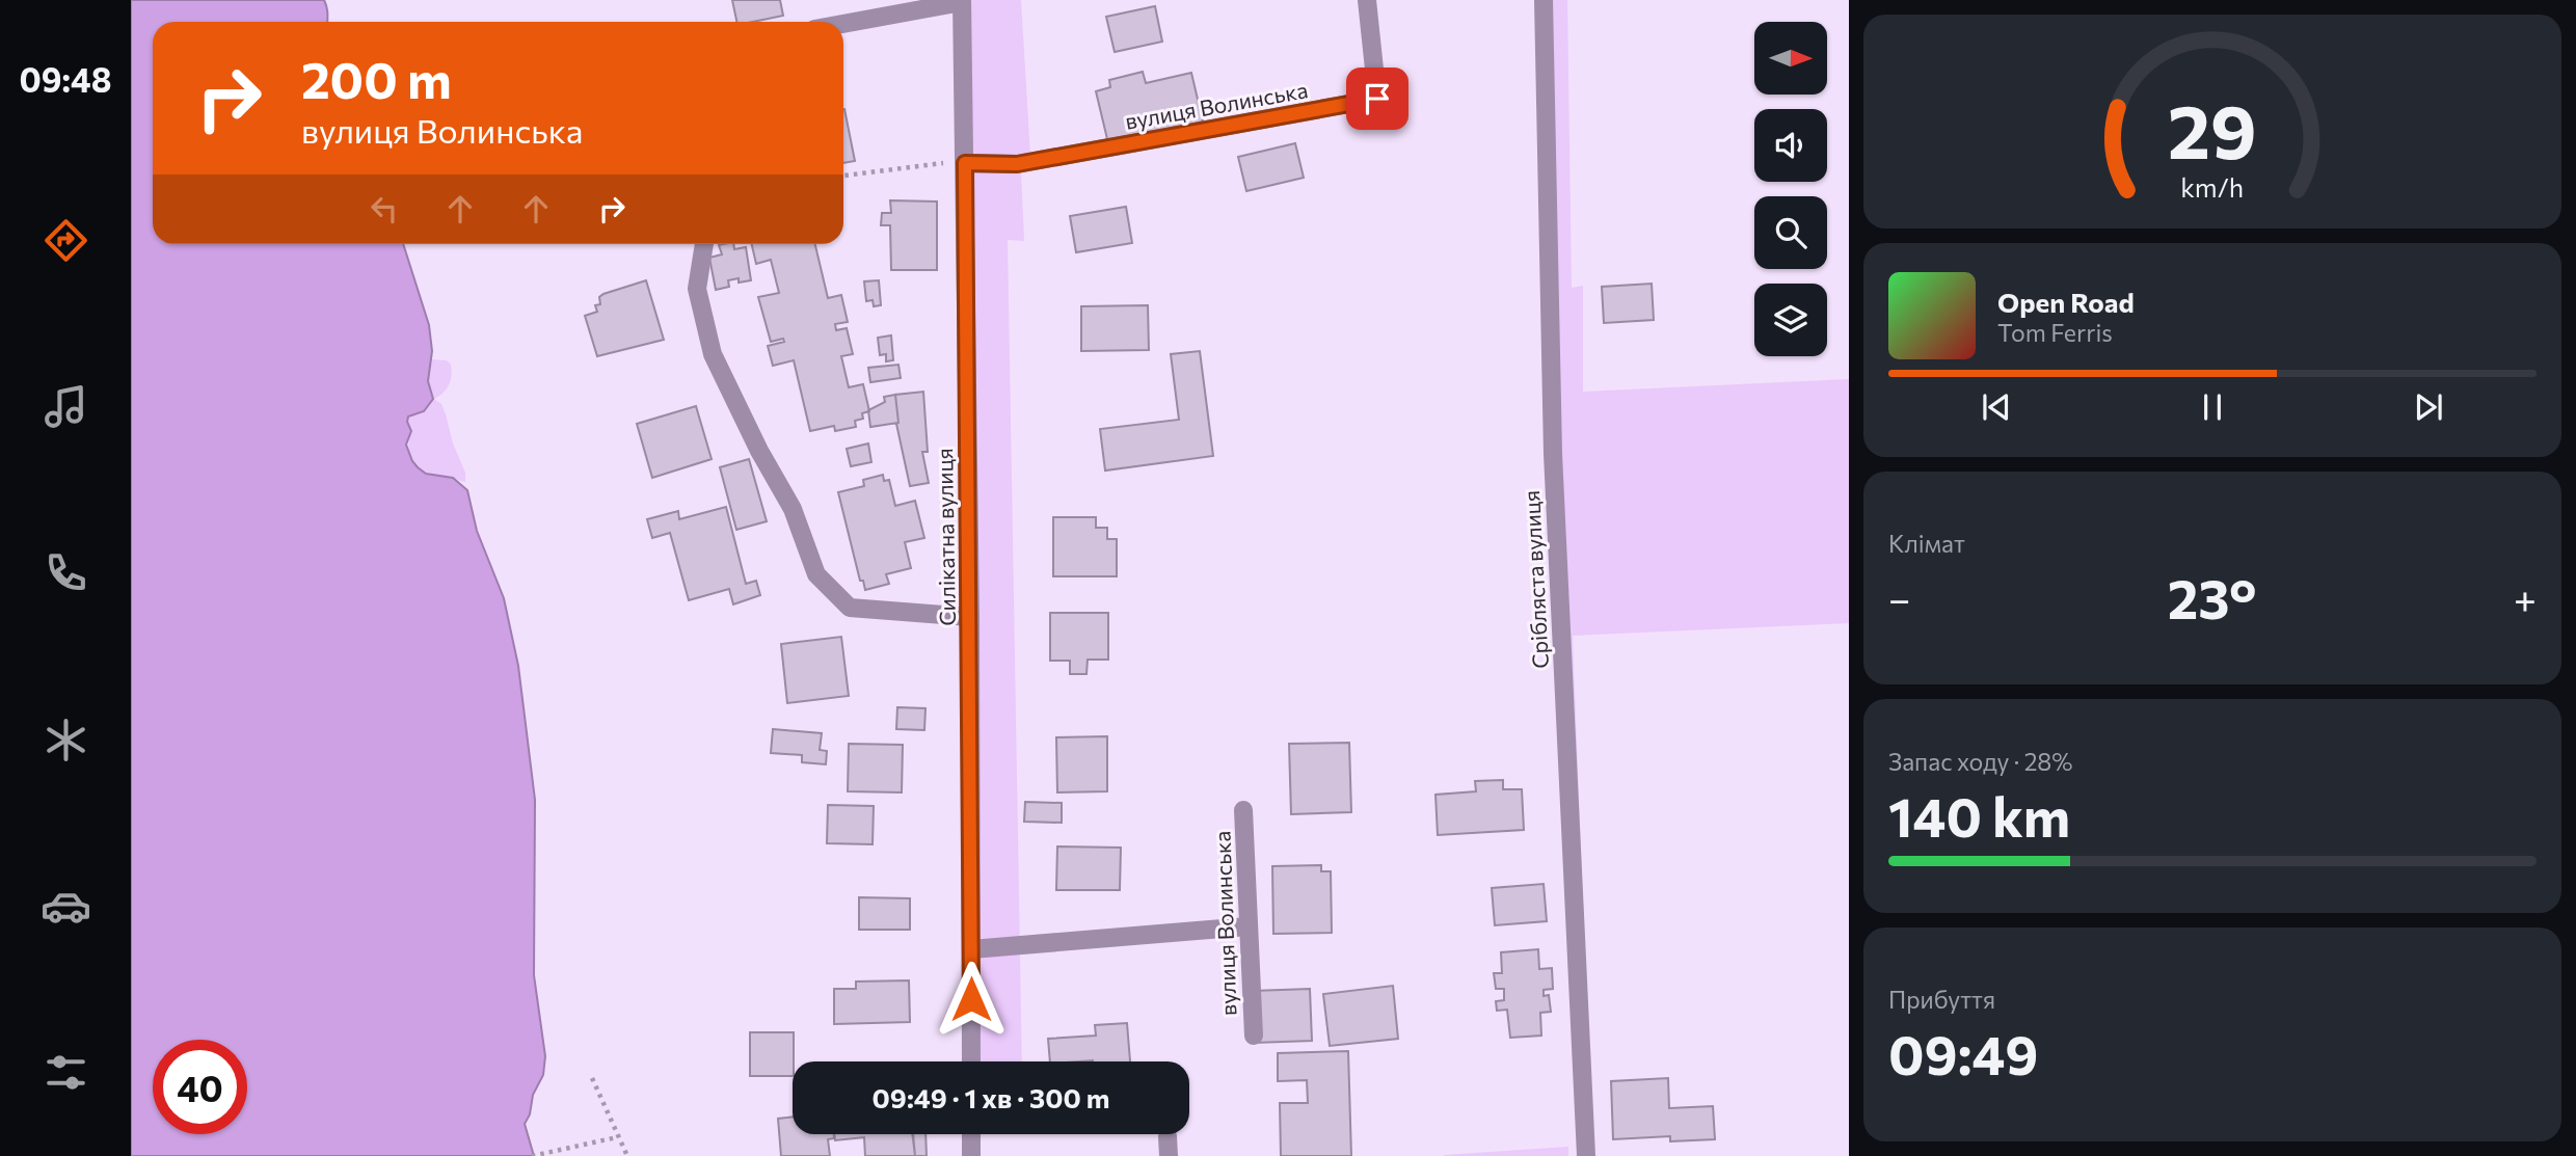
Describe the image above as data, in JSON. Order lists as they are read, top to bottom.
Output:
{
  "streets": {
    "street": ["вулиця Волинська", "Силікатна вулиця", "Срібляста вулиця"]
  },
  "crossings": [
    ["вулиця Волинська", "Силікатна вулиця"]
  ],
  "north": "right",
  "page": {
    "tabs": "09:48",
    "turn": ["200 m", "вулиця Волинська"],
    "song": ["Open Road", "Tom Ferris"],
    "tile": [
      "Клімат",
      ["Запас ходу · 28%", "140 km"],
      ["Прибуття", "09:49"]
    ],
    "heat": ["−", "23°", "+"],
    "limit": "40",
    "trip": "09:49 · 1 хв · 300 m",
    "gauge": ["29", "km/h"]
  }
}
